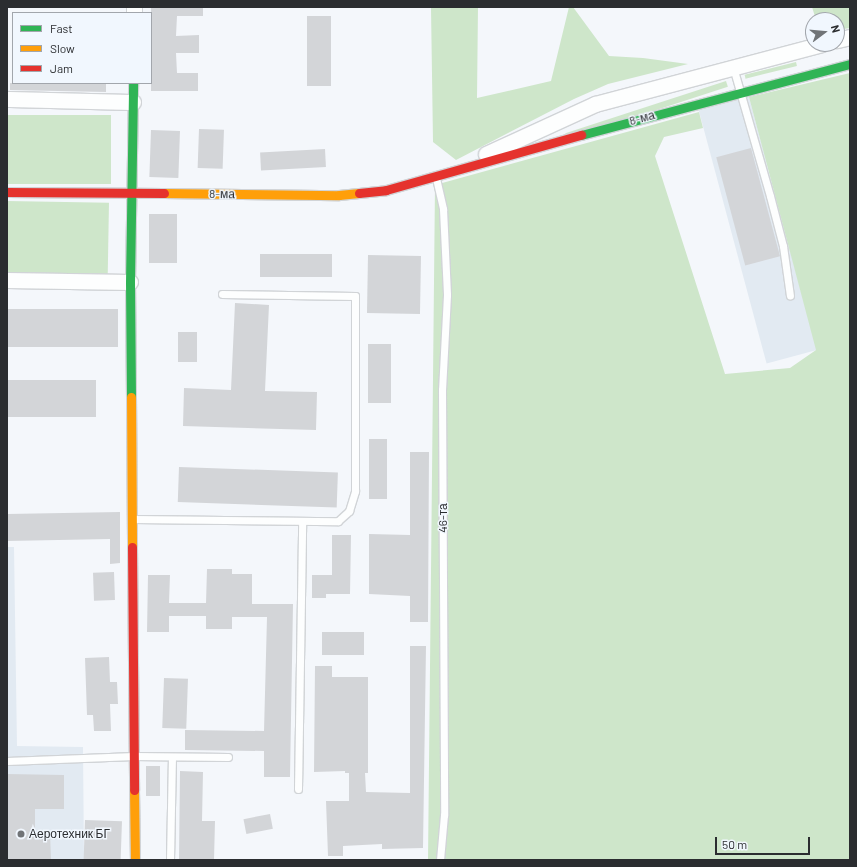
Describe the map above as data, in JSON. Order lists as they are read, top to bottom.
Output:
{
  "streets": {
    "street": ["8-ма"],
    "lane": ["46-та"]
  },
  "crossings": [
    ["8-ма", "46-та"]
  ],
  "places": ["Аеротехник БГ"],
  "legend": ["Fast", "Slow", "Jam"],
  "scale_bar": "50 m",
  "north": "right"
}
